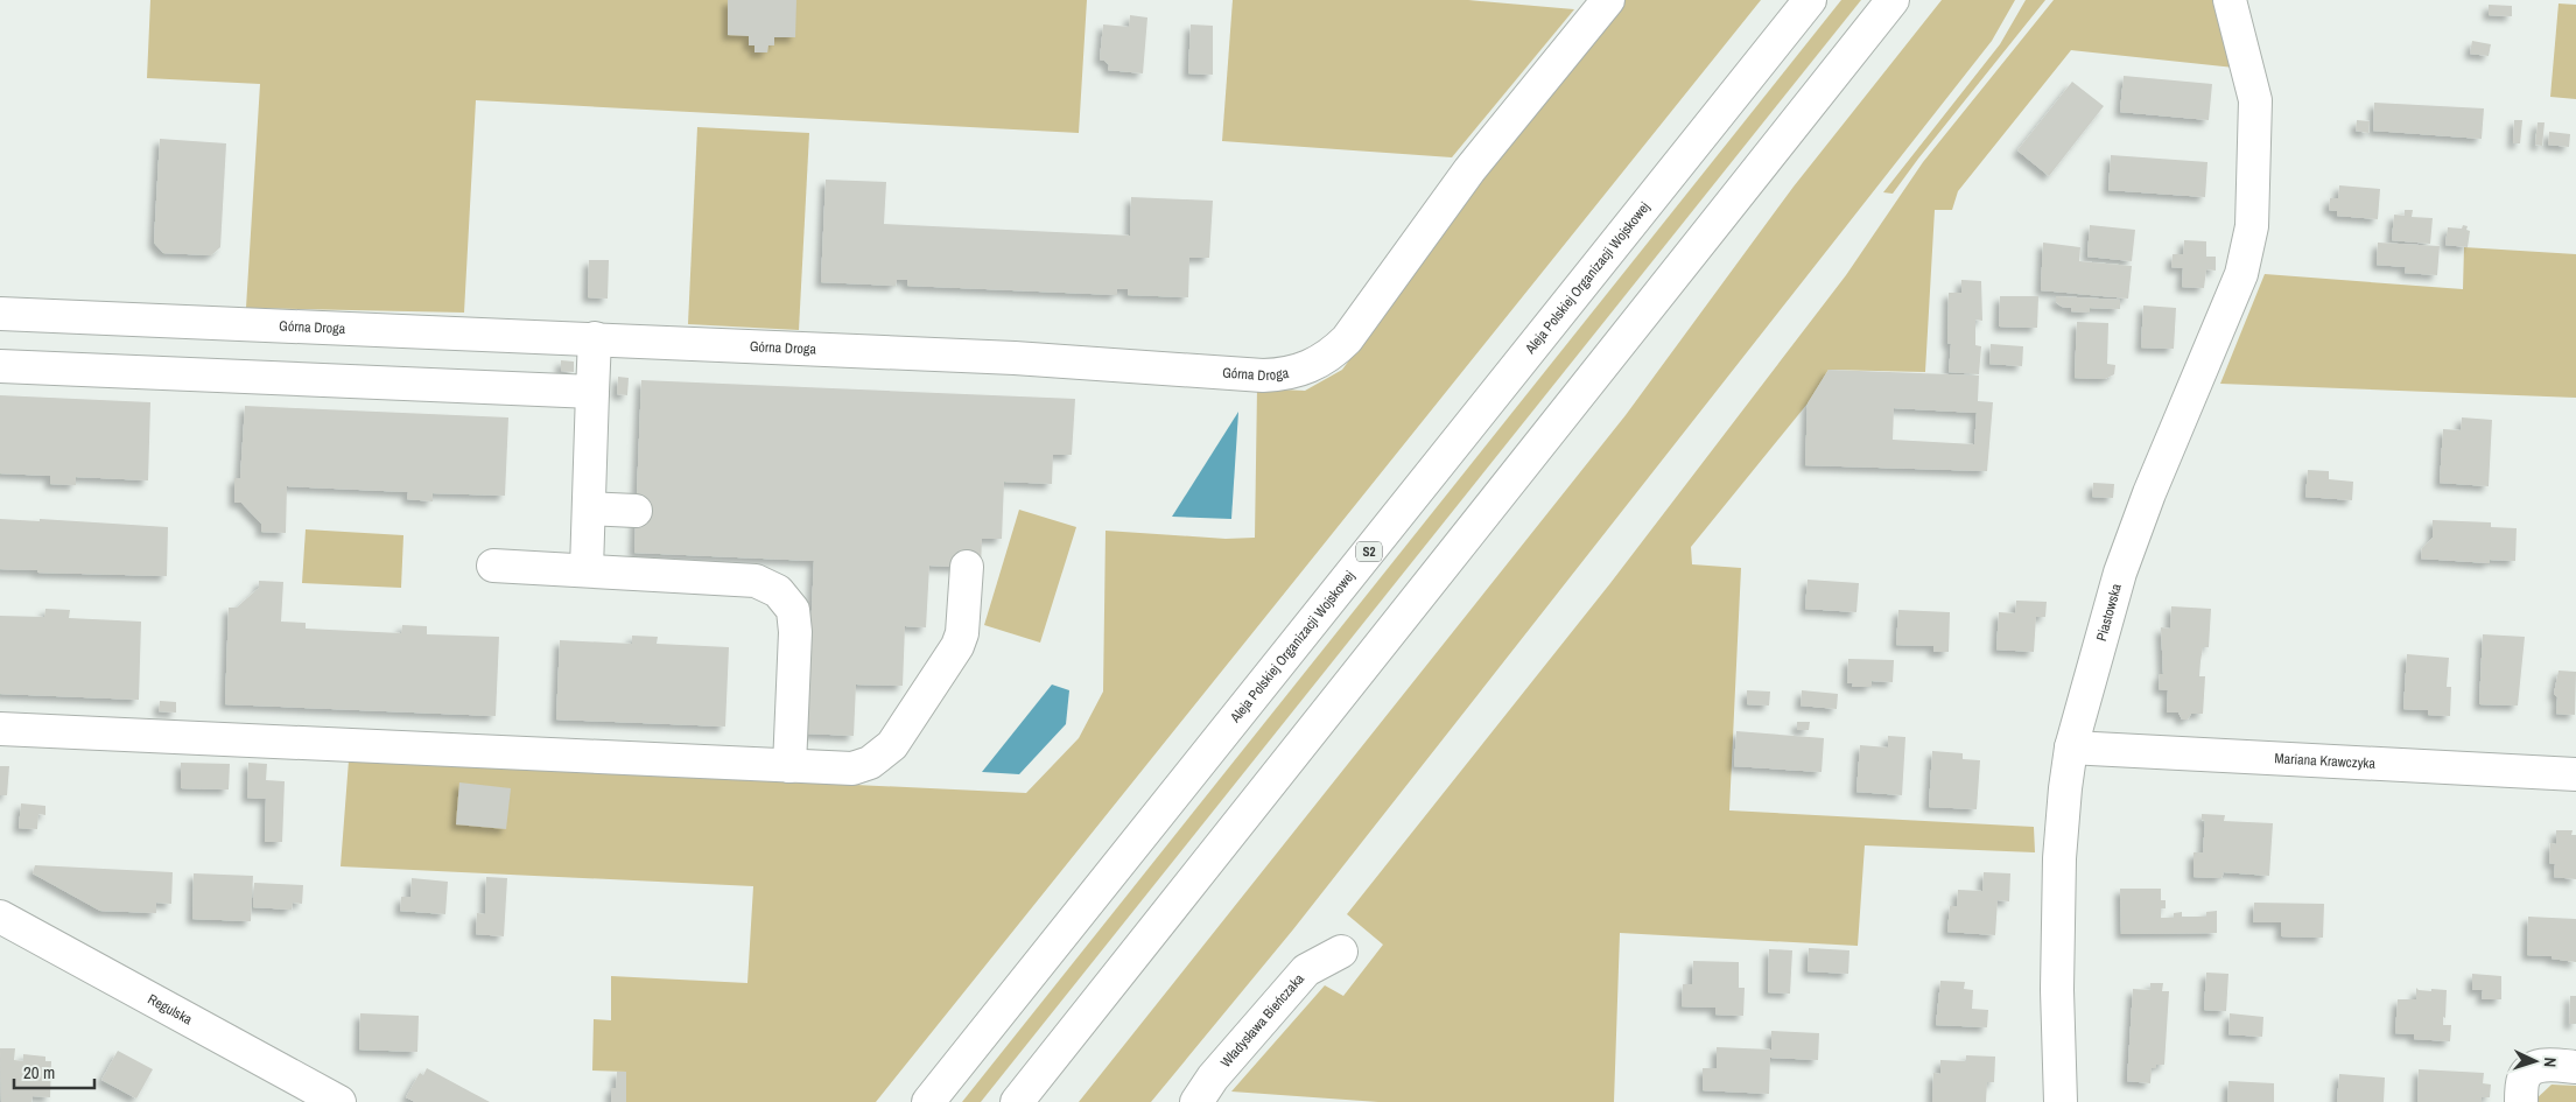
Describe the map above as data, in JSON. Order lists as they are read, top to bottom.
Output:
{
  "streets": {
    "main road": [
      "Aleja Polskiej Organizacji Wojskowej",
      "Górna Droga",
      "S2",
      "Piastowska",
      "Mariana Krawczyka",
      "Regulska",
      "Władysława Bieńczaka"
    ]
  },
  "crossings": [
    ["Piastowska", "Mariana Krawczyka"]
  ],
  "scale_bar": "20 m",
  "north": "right"
}
